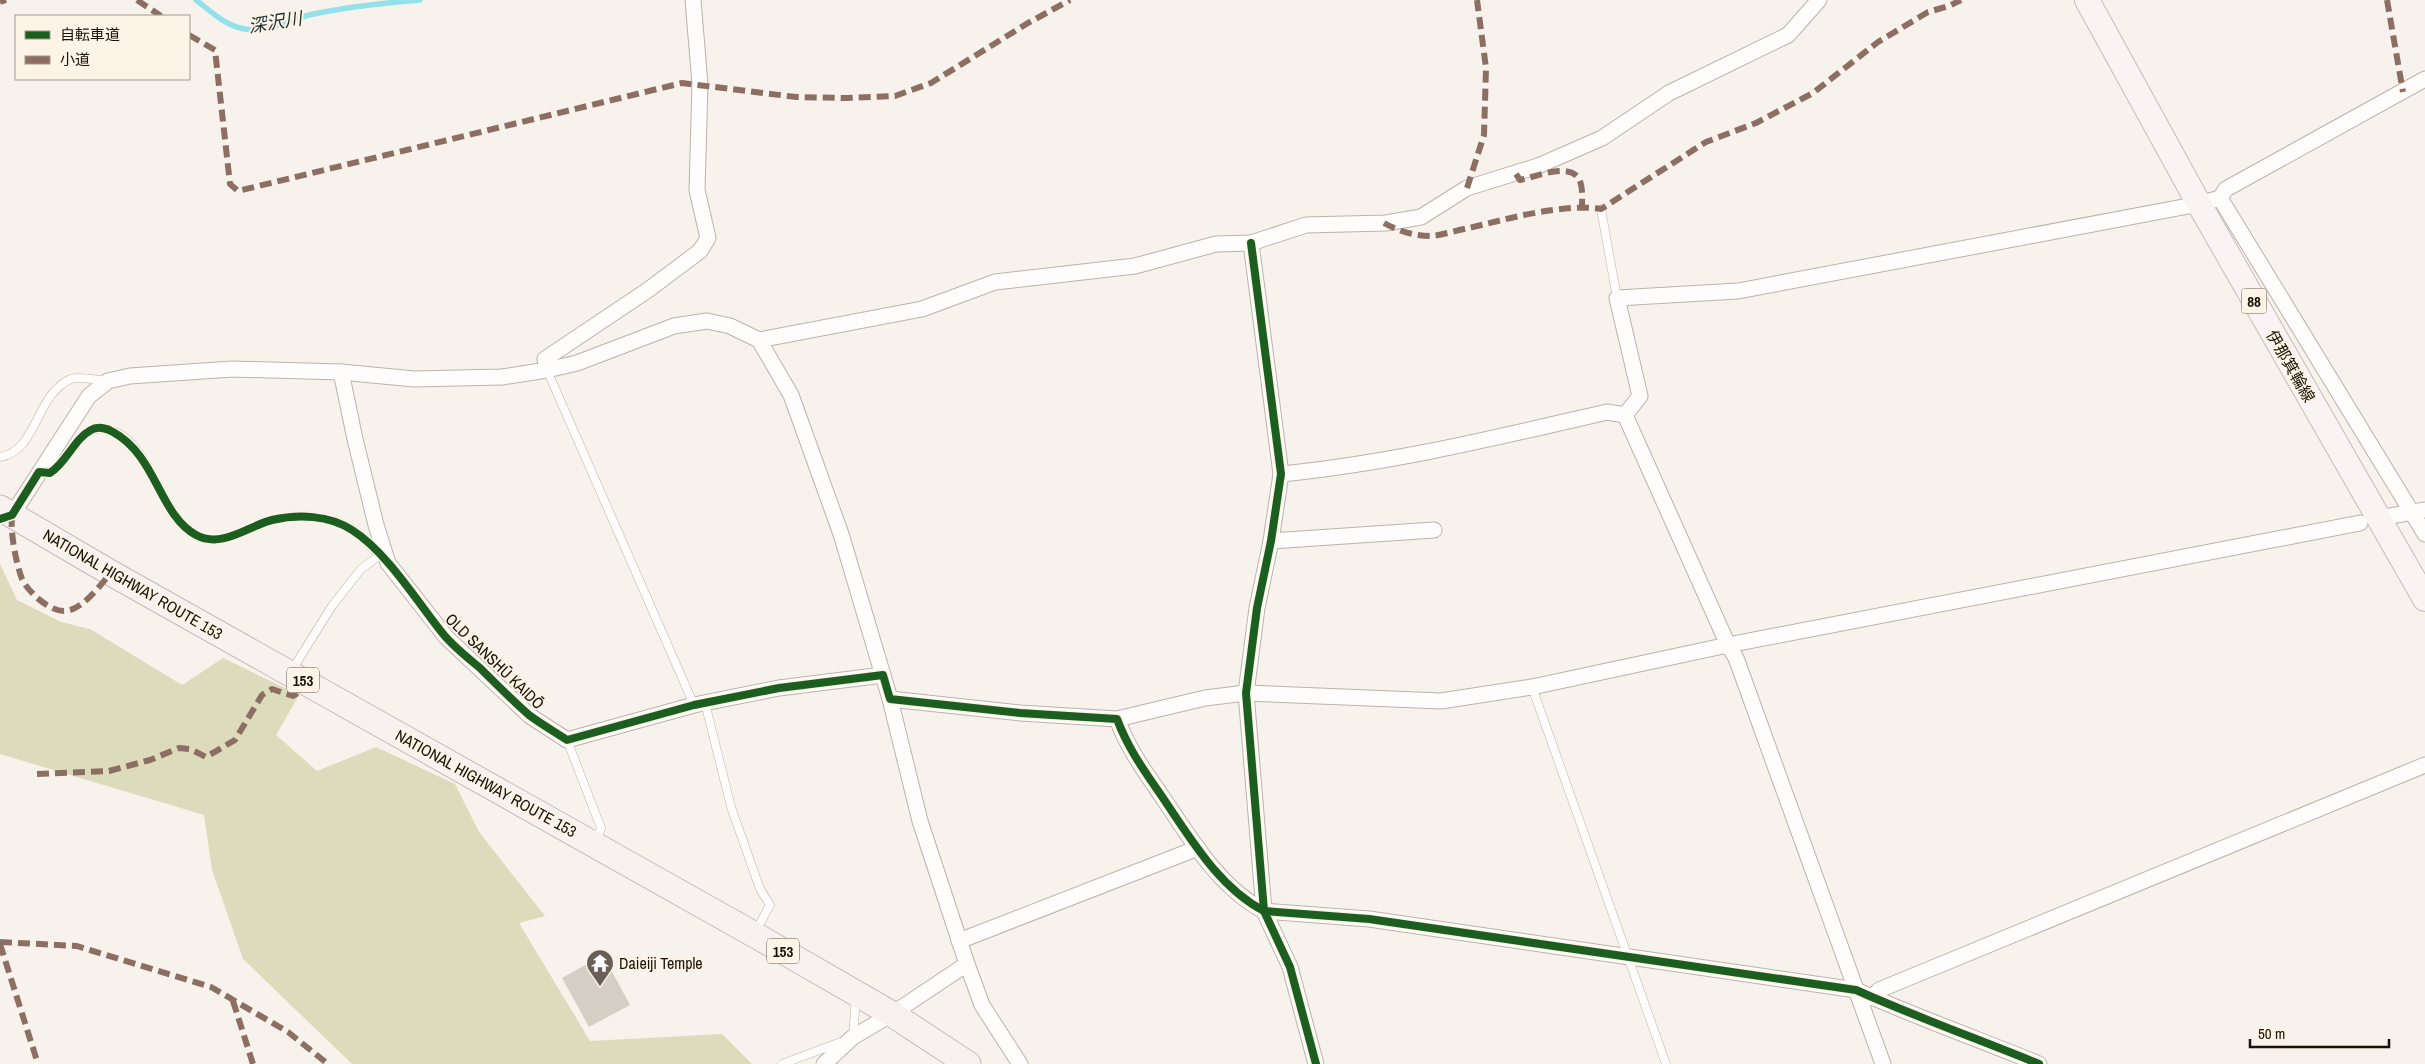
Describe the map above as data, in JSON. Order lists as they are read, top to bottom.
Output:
{
  "streets": {
    "highway": ["NATIONAL HIGHWAY ROUTE 153", "153"],
    "main road": ["88", "伊那箕輪線"],
    "street": ["OLD SANSHŪ KAIDŌ"]
  },
  "water": ["深沢川"],
  "places": {
    "temple": ["Daieiji Temple"]
  },
  "legend": ["自転車道", "小道"],
  "scale_bar": "50 m"
}
